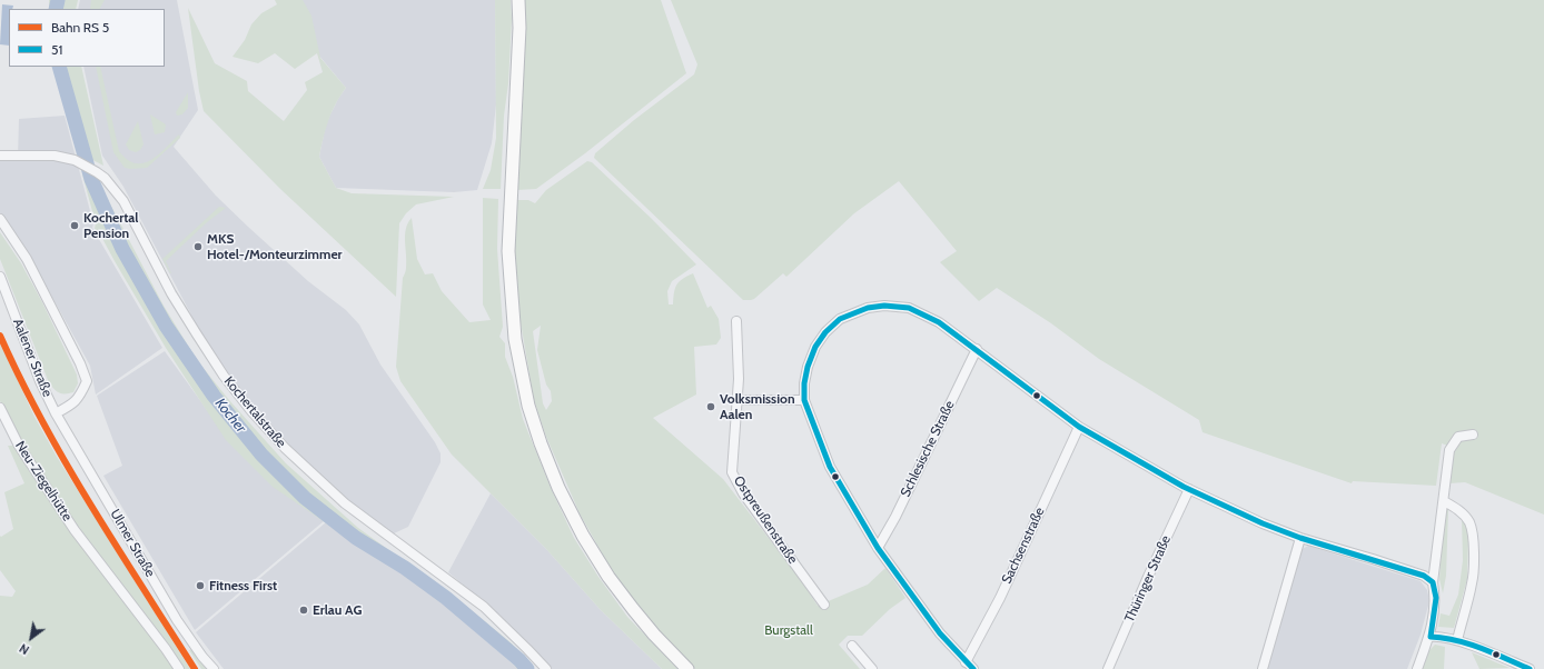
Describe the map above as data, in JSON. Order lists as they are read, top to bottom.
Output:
{
  "streets": {
    "street": [
      "Aalener Straße",
      "Kochertalstraße",
      "Schlesische Straße",
      "Neu-Ziegelhütte",
      "Ostpreußenstraße",
      "Ulmer Straße",
      "Sachsenstraße",
      "Thüringer Straße"
    ]
  },
  "crossings": [
    ["Aalener Straße", "Ulmer Straße"]
  ],
  "water": ["Kocher"],
  "parks": ["Burgstall"],
  "places": [
    "Kochertal Pension",
    "MKS Hotel-/Monteurzimmer",
    "Volksmission Aalen",
    "Fitness First",
    "Erlau AG"
  ],
  "lines": ["transit line 51"],
  "legend": ["Bahn RS 5", "51"],
  "north": "bottom left"
}
